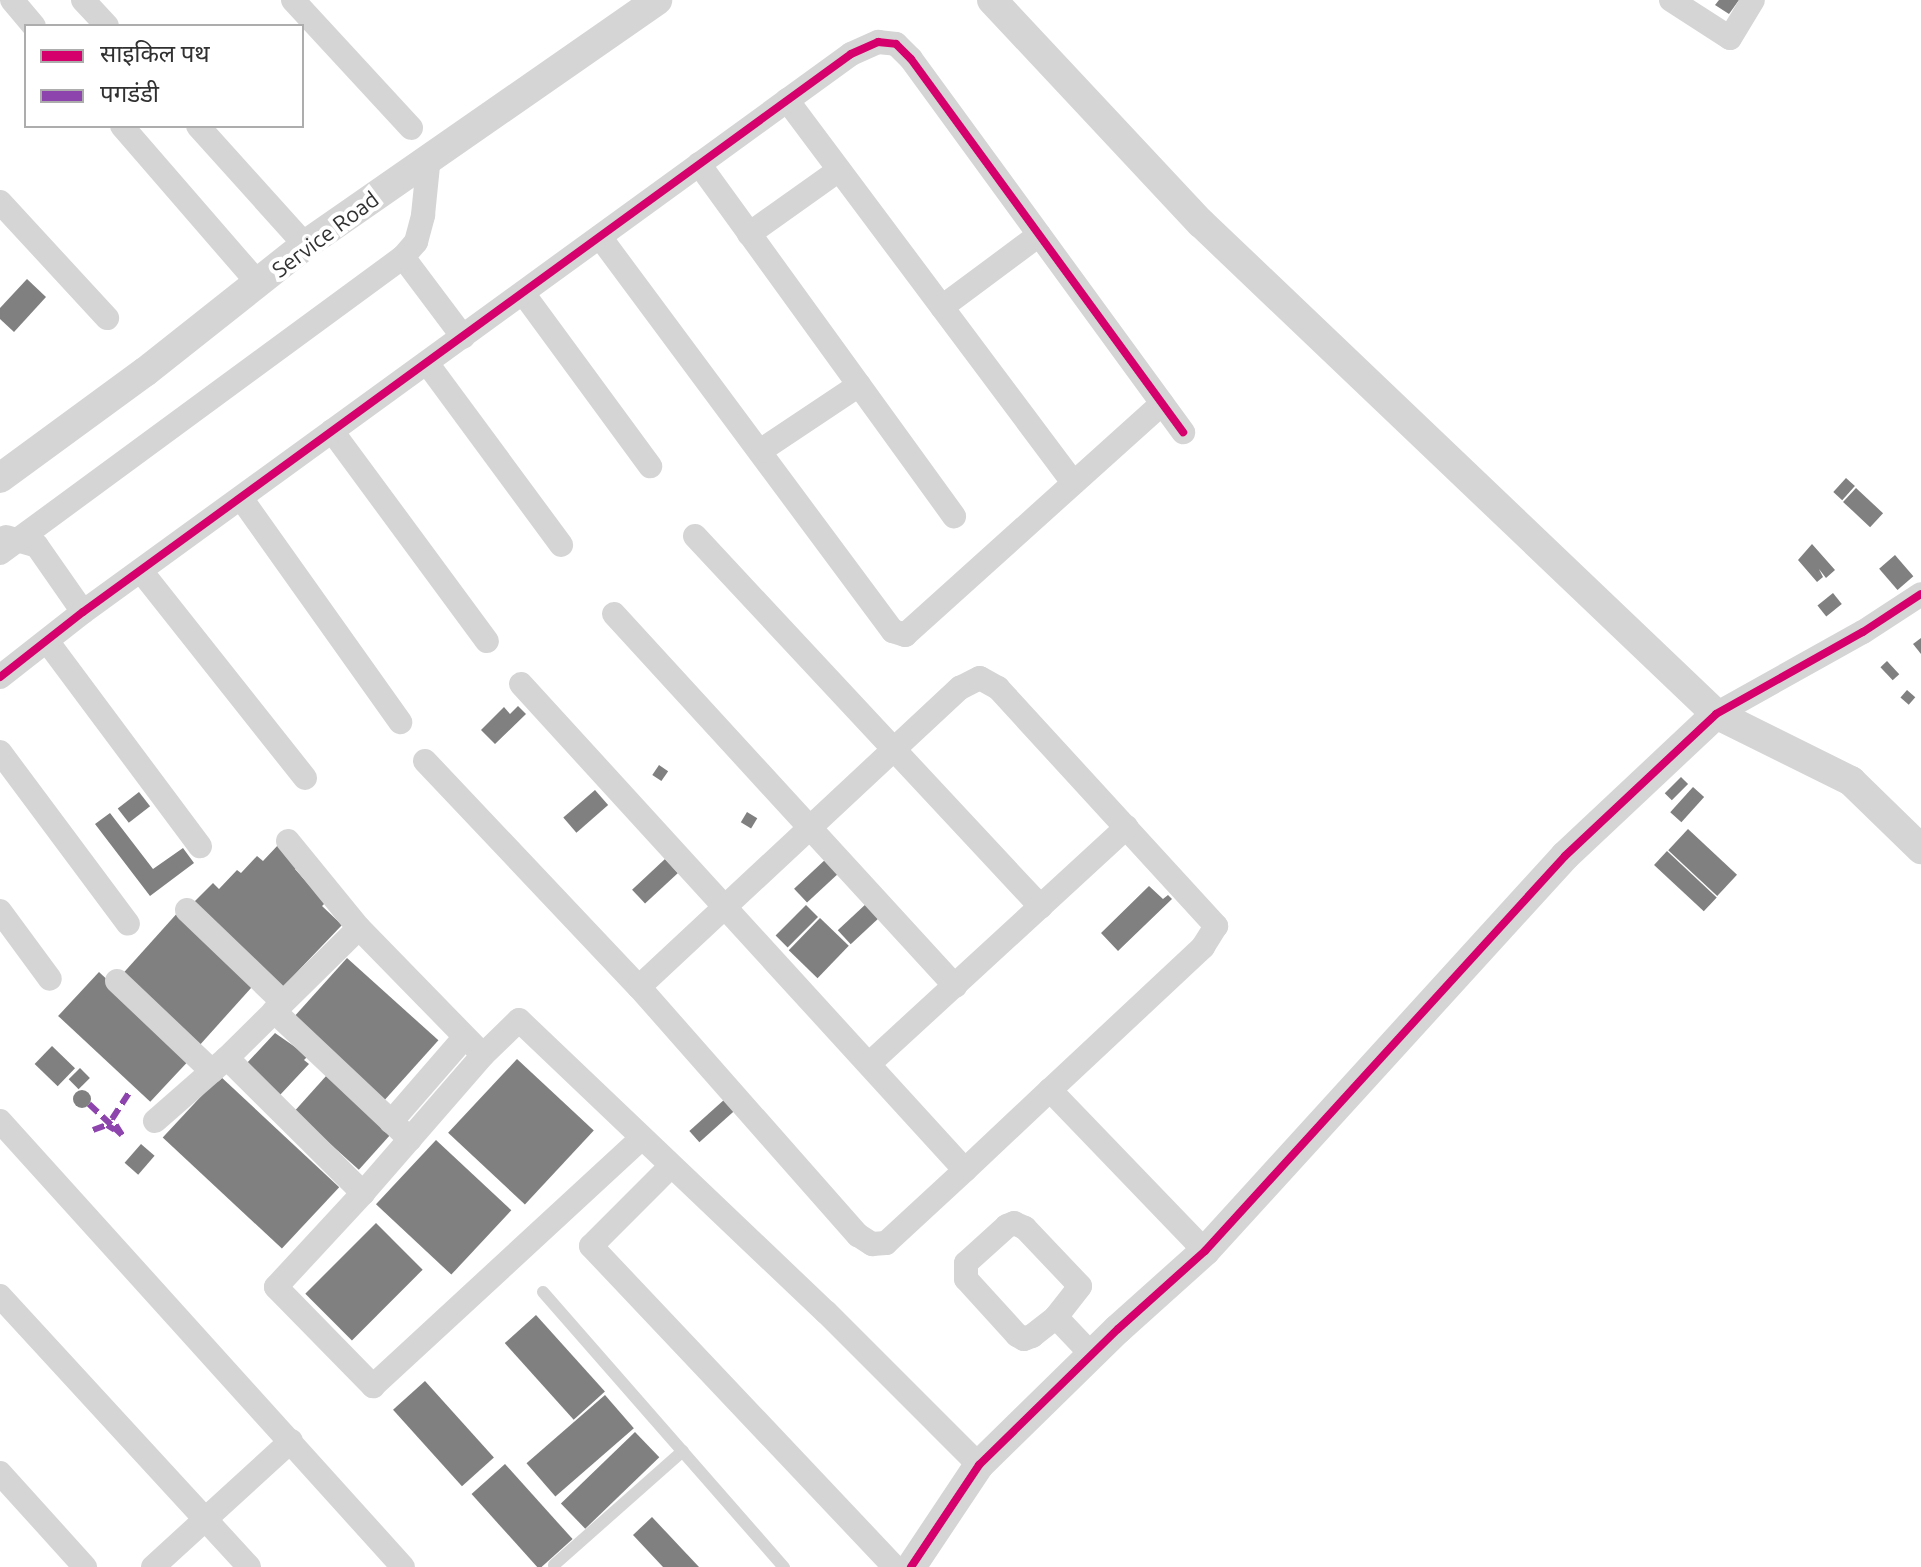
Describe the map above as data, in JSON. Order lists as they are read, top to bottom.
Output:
{
  "streets": {
    "street": ["Service Road"]
  },
  "legend": ["साइकिल पथ", "पगडंडी"]
}
